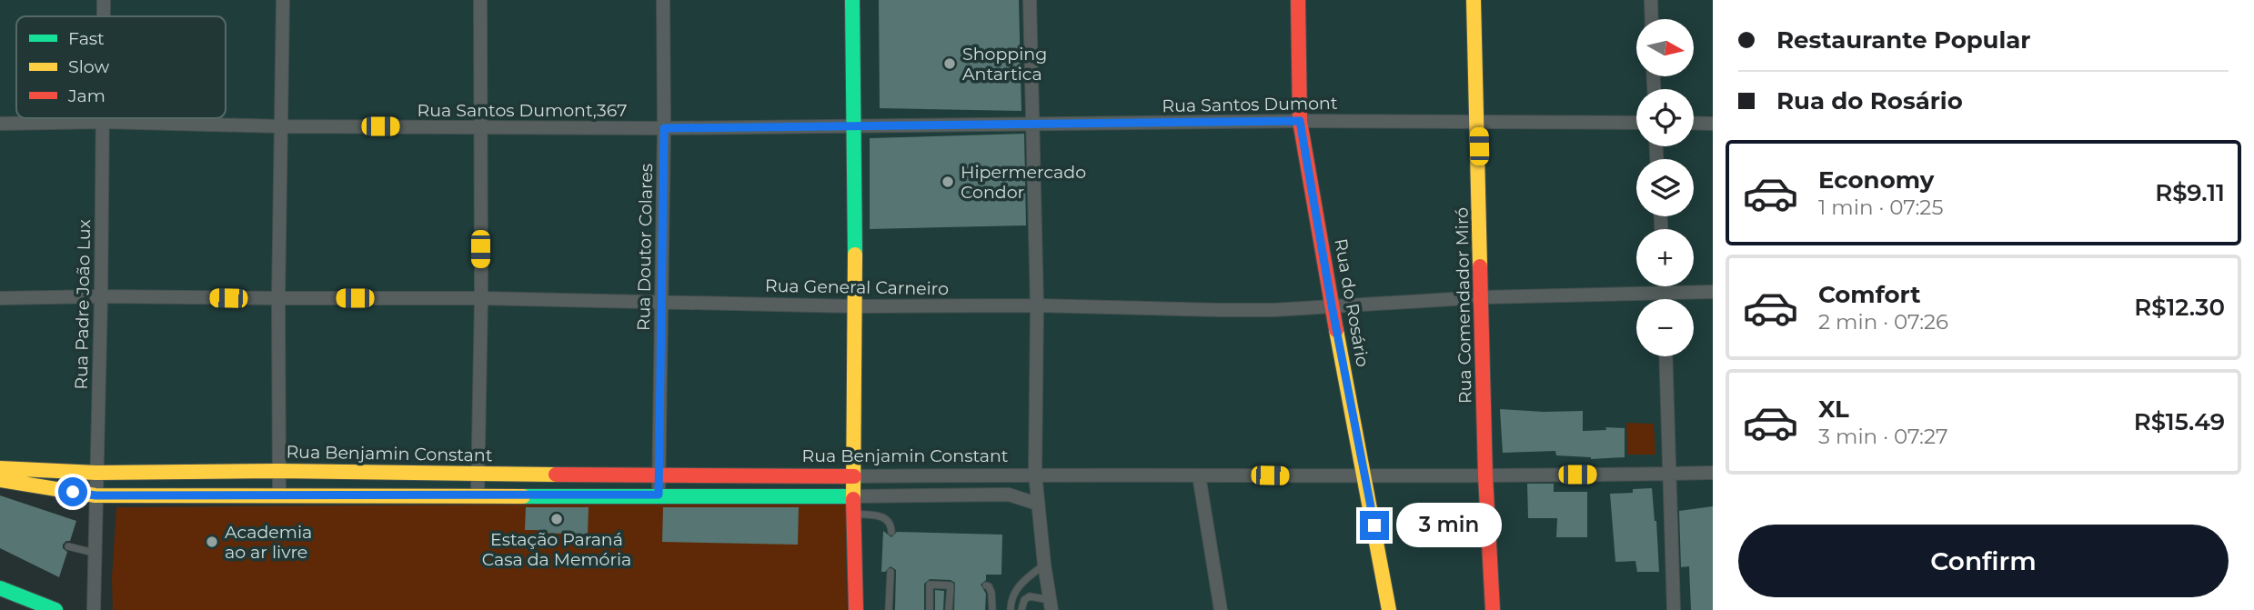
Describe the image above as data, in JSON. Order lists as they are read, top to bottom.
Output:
{
  "streets": {
    "main road": ["Rua do Rosário", "Rua Comendador Miró", "Rua Benjamin Constant"],
    "street": [
      "Rua Santos Dumont",
      "Rua Santos Dumont,367",
      "Rua Doutor Colares",
      "Rua General Carneiro",
      "Rua Padre João Lux"
    ]
  },
  "crossings": [
    ["Rua Santos Dumont", "Rua Santos Dumont,367"],
    ["Rua Santos Dumont", "Rua do Rosário"],
    ["Rua Santos Dumont", "Rua Comendador Miró"],
    ["Rua Santos Dumont,367", "Rua Doutor Colares"],
    ["Rua Santos Dumont,367", "Rua Padre João Lux"],
    ["Rua Doutor Colares", "Rua General Carneiro"],
    ["Rua Doutor Colares", "Rua Benjamin Constant"],
    ["Rua General Carneiro", "Rua do Rosário"],
    ["Rua General Carneiro", "Rua Padre João Lux"],
    ["Rua General Carneiro", "Rua Comendador Miró"],
    ["Rua do Rosário", "Rua Benjamin Constant"],
    ["Rua Padre João Lux", "Rua Benjamin Constant"],
    ["Rua Comendador Miró", "Rua Benjamin Constant"]
  ],
  "places": [
    "Shopping Antartica",
    "Hipermercado Condor",
    "Estação Paraná Casa da Memória",
    "Academia ao ar livre"
  ],
  "legend": ["Fast", "Slow", "Jam"],
  "north": "right",
  "page": {
    "banner": ["Restaurante Popular", "Rua do Rosário"],
    "map_buttons": ["+", "−"],
    "list": [
      {
        "name": "Economy",
        "note": "1 min · 07:25",
        "value": "R$9.11"
      },
      {
        "name": "Comfort",
        "note": "2 min · 07:26",
        "value": "R$12.30"
      },
      {
        "name": "XL",
        "note": "3 min · 07:27",
        "value": "R$15.49"
      }
    ],
    "bubble": "3 min",
    "buttons": "Confirm"
  }
}
